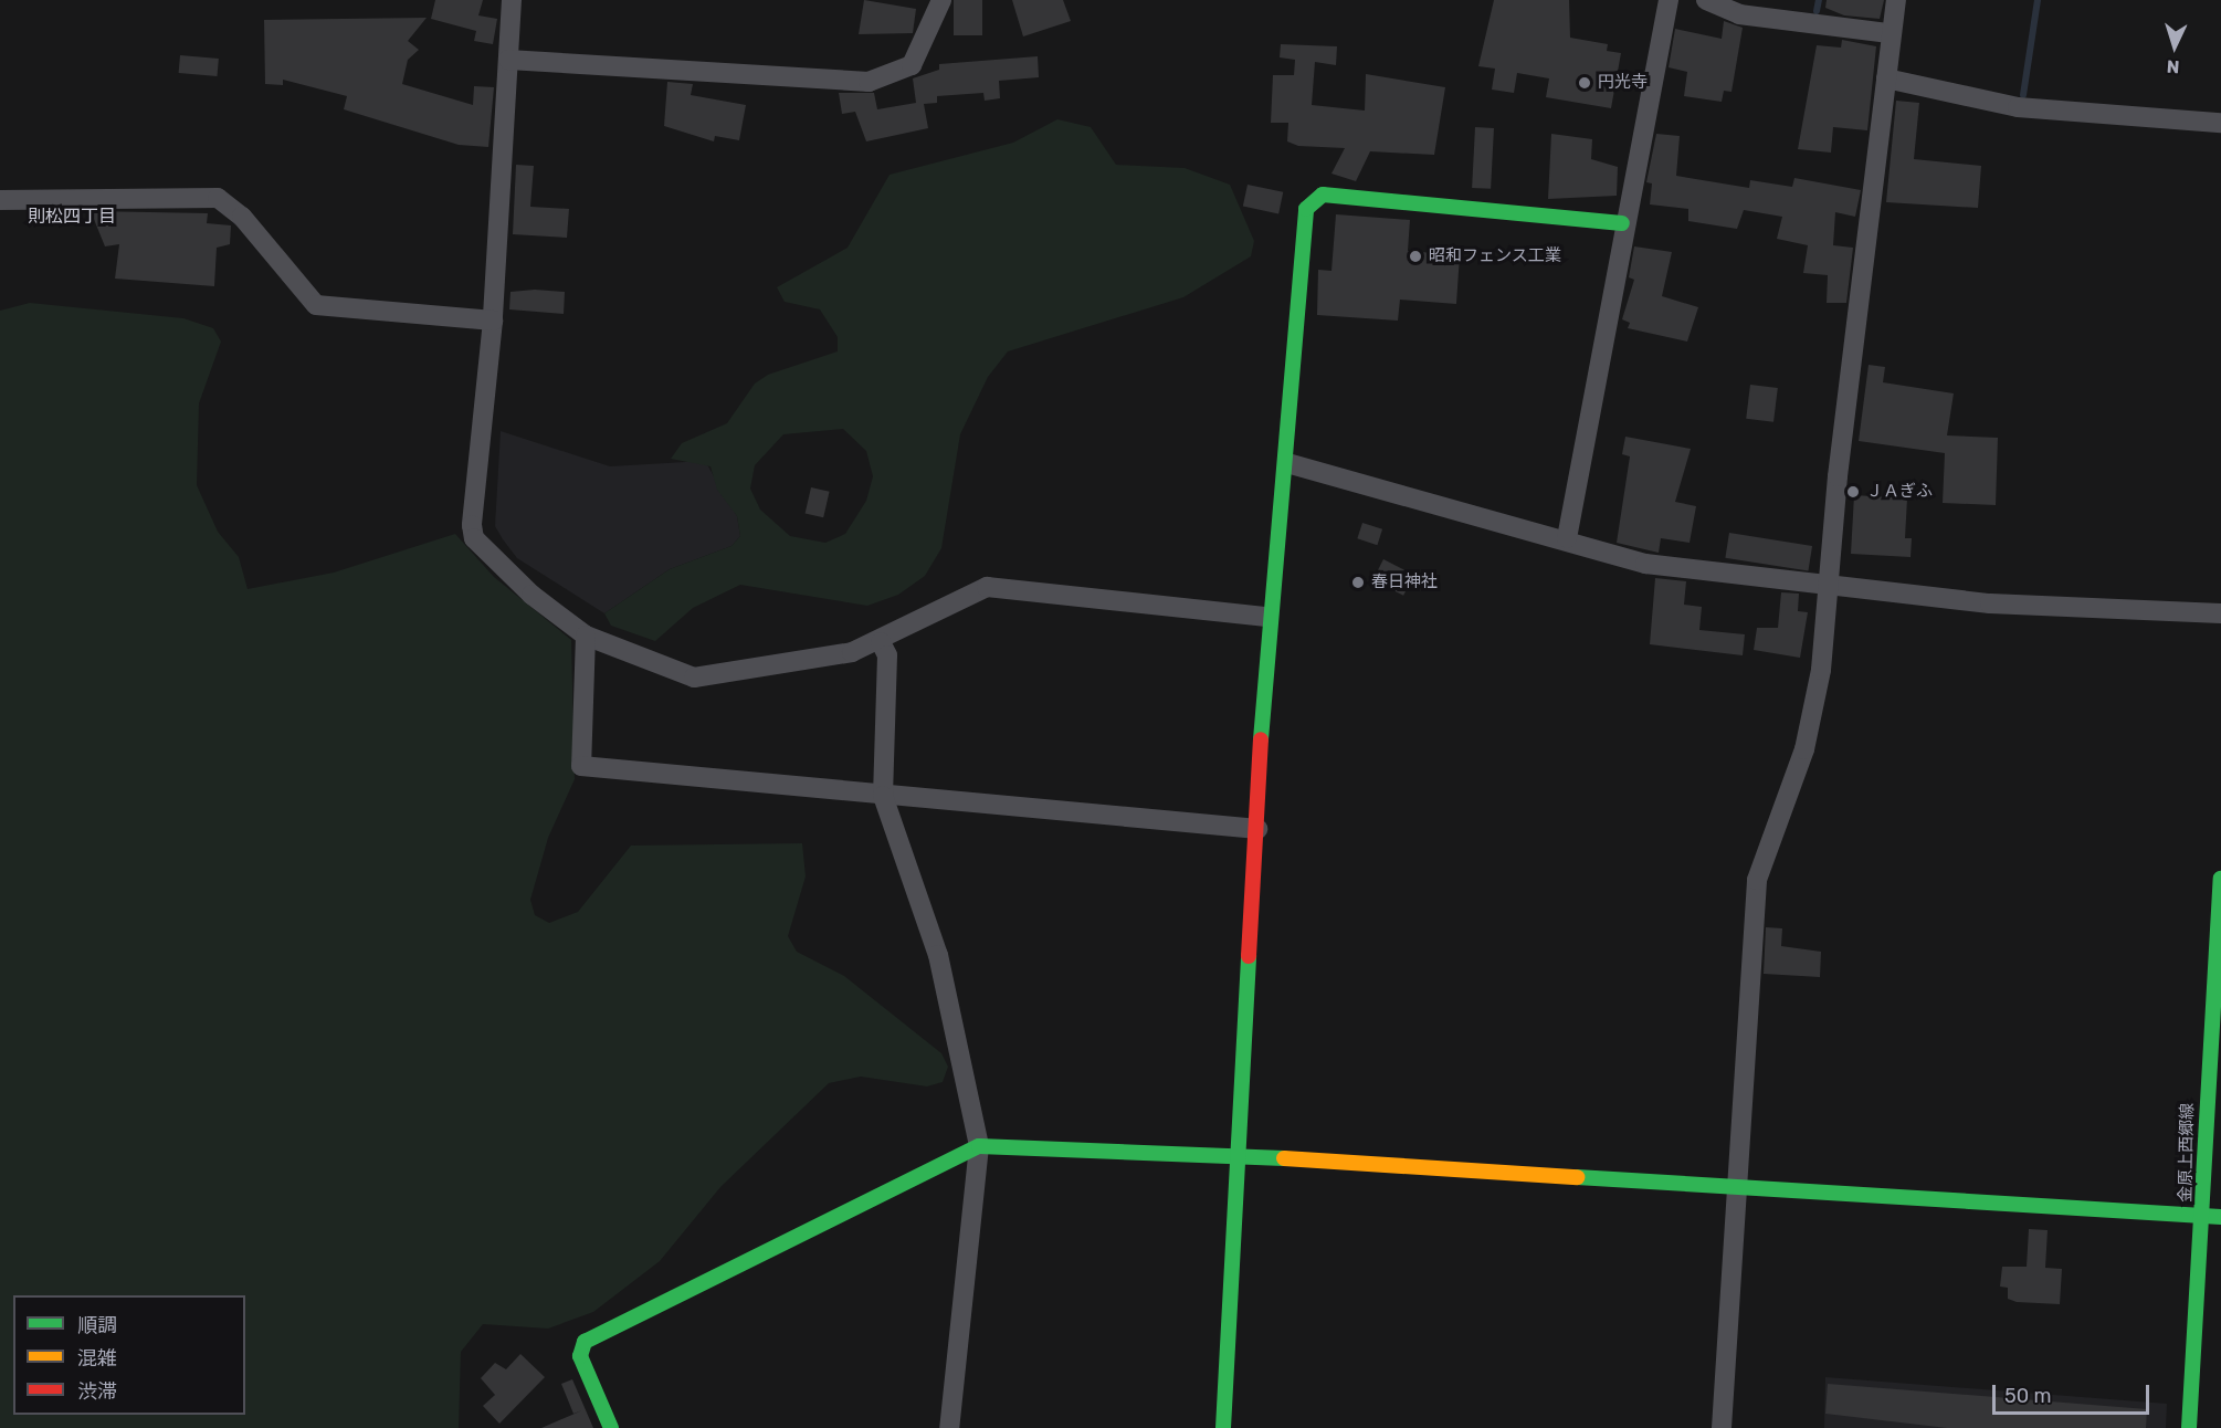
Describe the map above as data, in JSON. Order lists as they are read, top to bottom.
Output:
{
  "streets": {
    "street": ["金原上西郷線"]
  },
  "districts": ["則松四丁目"],
  "places": [
    "円光寺",
    "昭和フェンス工業",
    "ＪＡぎふ",
    "春日神社"
  ],
  "legend": ["順調", "混雑", "渋滞"],
  "scale_bar": "50 m",
  "north": "bottom"
}
